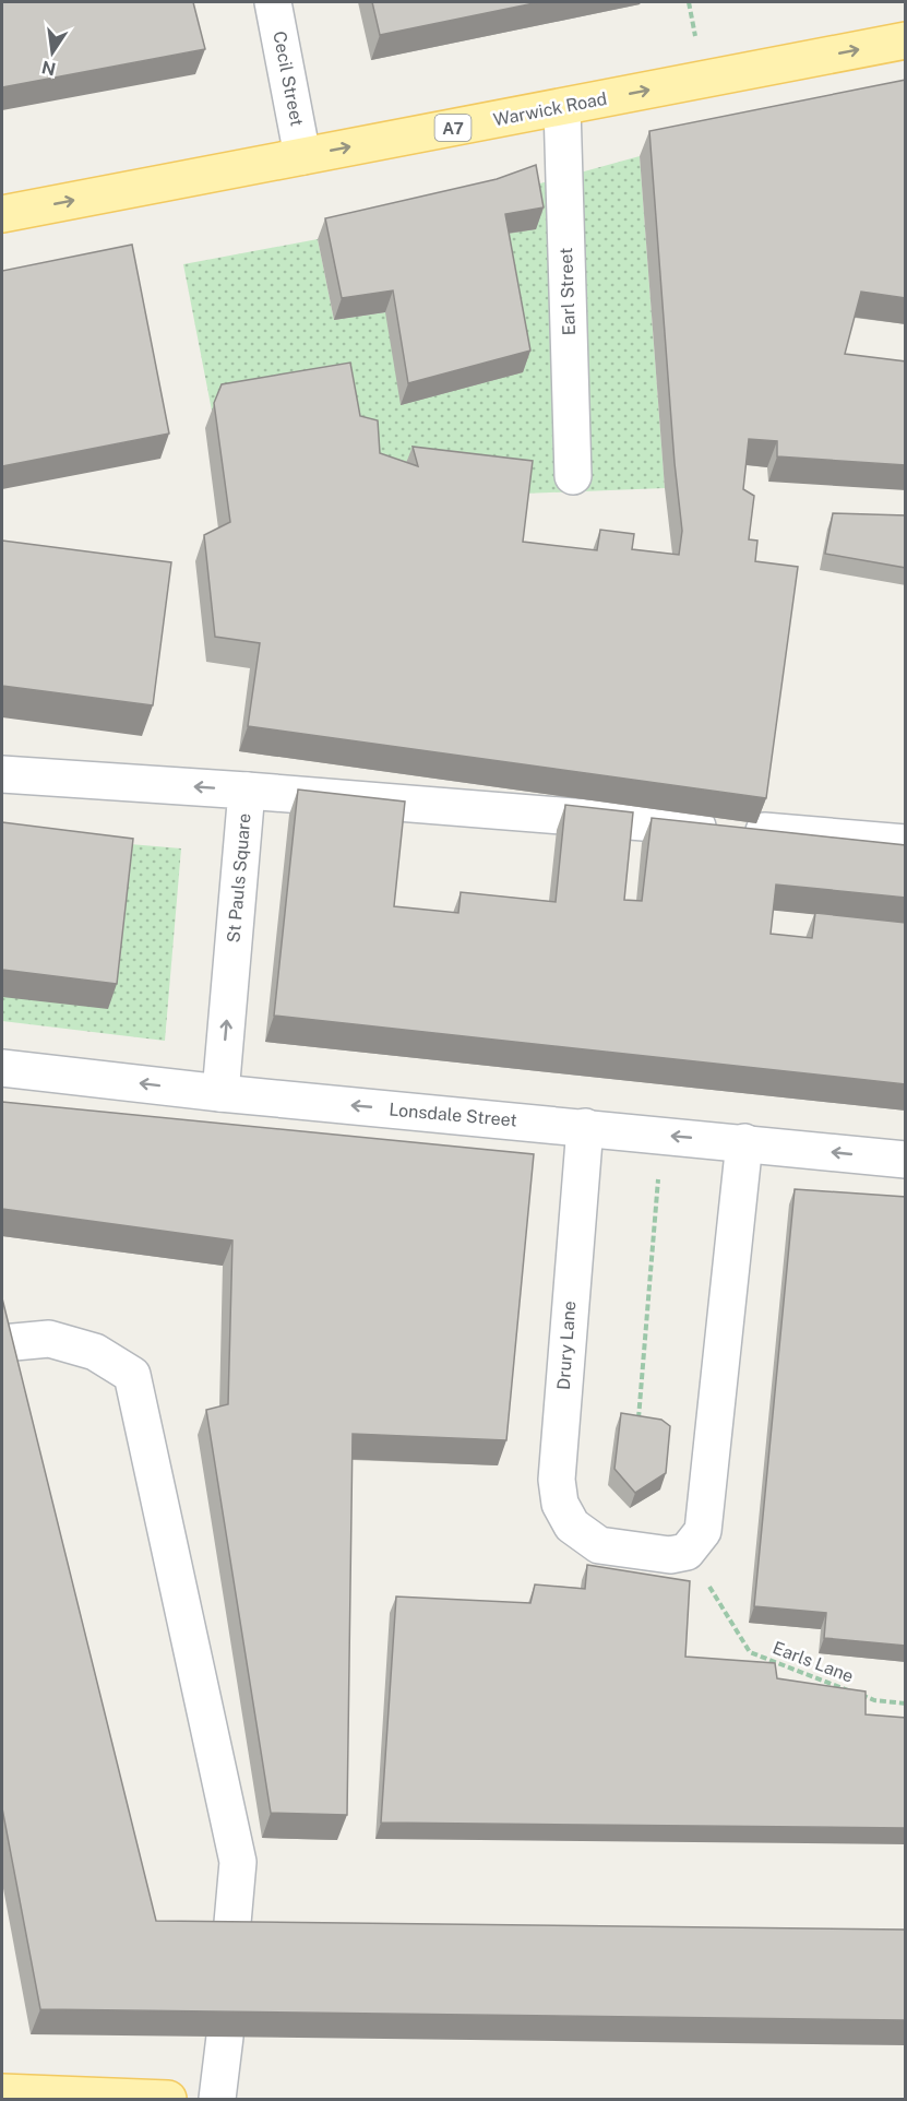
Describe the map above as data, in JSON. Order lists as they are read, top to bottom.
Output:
{
  "streets": {
    "main road": ["Warwick Road", "A7"],
    "street": [
      "Cecil Street",
      "Earl Street",
      "St Pauls Square",
      "Lonsdale Street",
      "Drury Lane"
    ],
    "path": ["Earls Lane"]
  },
  "crossings": [
    ["Cecil Street", "Warwick Road"],
    ["Warwick Road", "Earl Street"],
    ["St Pauls Square", "Lonsdale Street"],
    ["Lonsdale Street", "Drury Lane"],
    ["Drury Lane", "Earls Lane"]
  ],
  "one_way": ["Warwick Road"],
  "north": "bottom"
}
